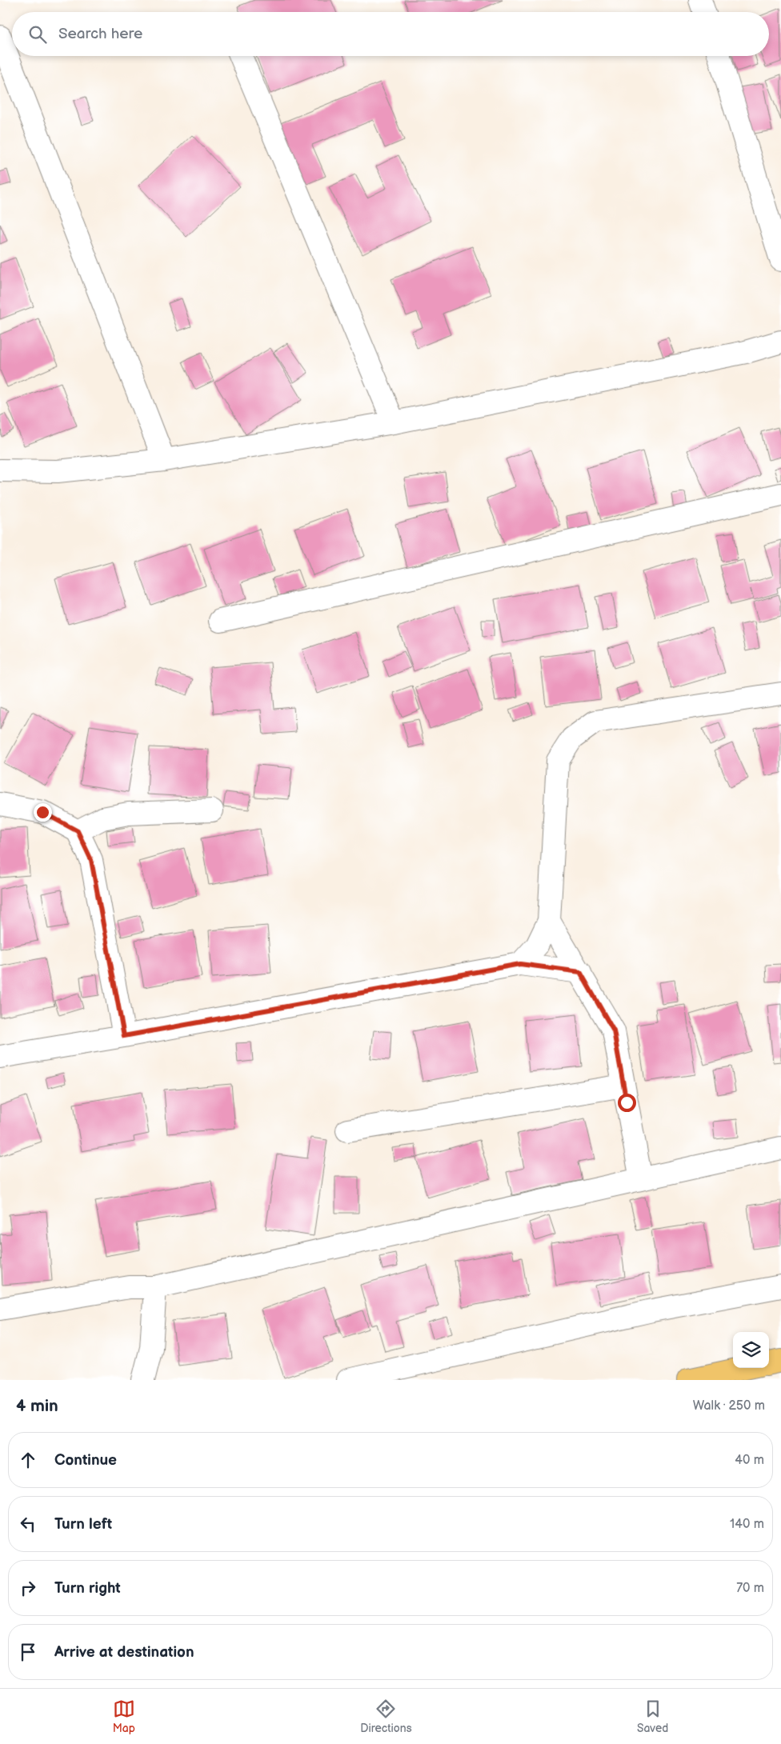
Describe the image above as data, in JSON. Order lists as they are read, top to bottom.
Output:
{
  "page": {
    "search": "Search here",
    "heading": ["4 min", "Walk · 250 m"],
    "list": [
      ["Continue", "40 m"],
      ["Turn left", "140 m"],
      ["Turn right", "70 m"],
      "Arrive at destination"
    ],
    "nav": ["Map", "Directions", "Saved"]
  }
}
